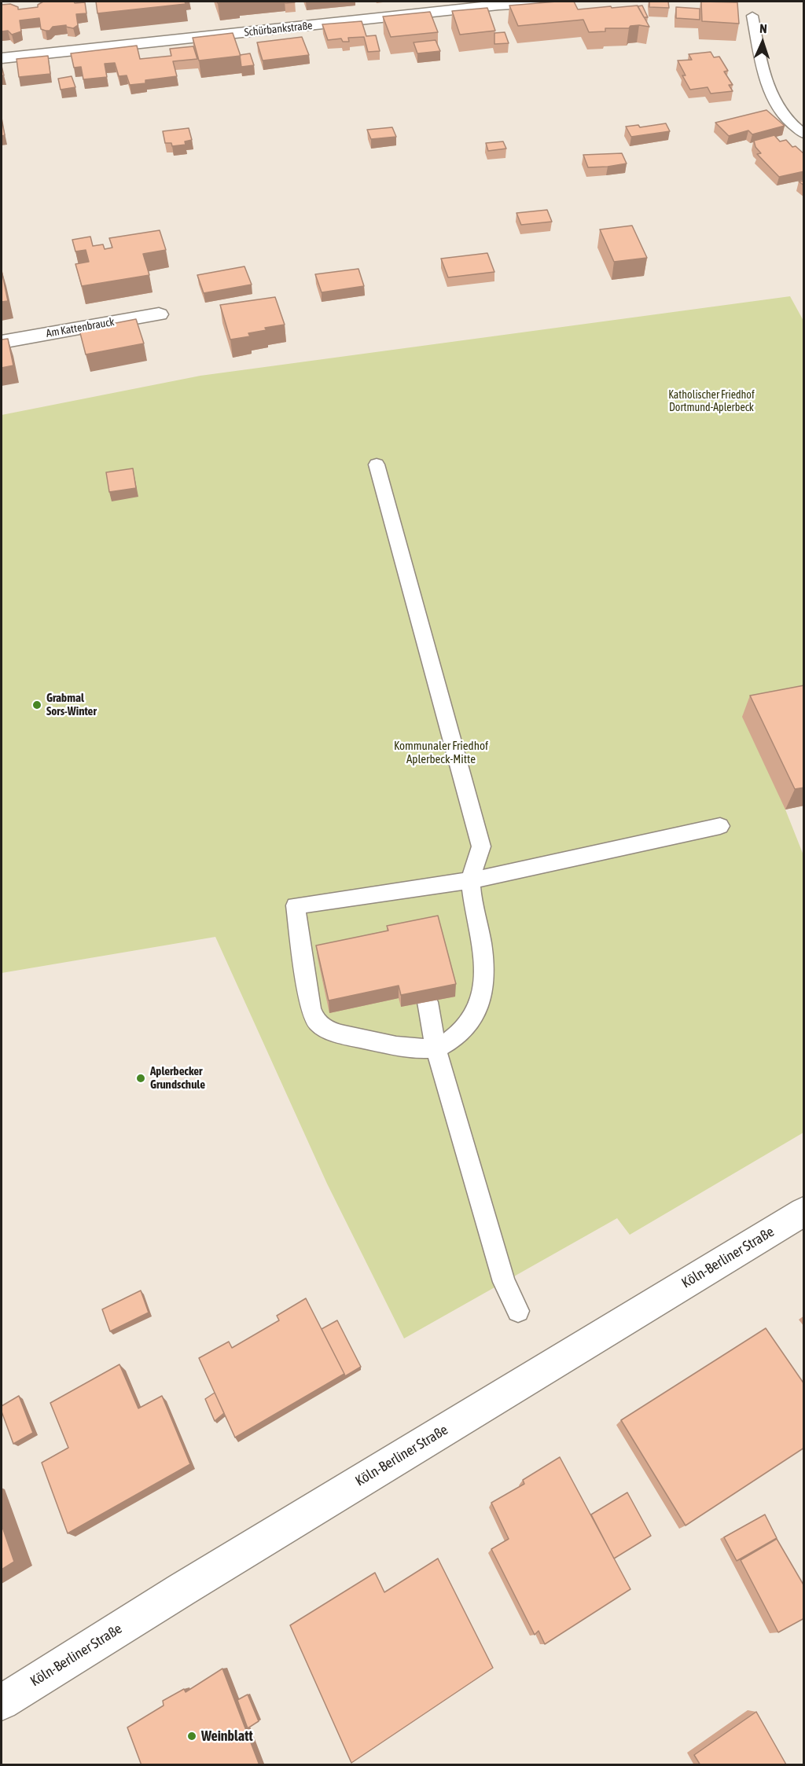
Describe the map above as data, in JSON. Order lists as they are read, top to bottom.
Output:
{
  "streets": {
    "street": ["Schürbankstraße", "Am Kattenbrauck", "Köln-Berliner Straße"]
  },
  "parks": ["Katholischer Friedhof Dortmund-Aplerbeck", "Kommunaler Friedhof Aplerbeck-Mitte"],
  "places": ["Grabmal Sors-Winter", "Aplerbecker Grundschule", "Weinblatt"],
  "north": "top"
}
